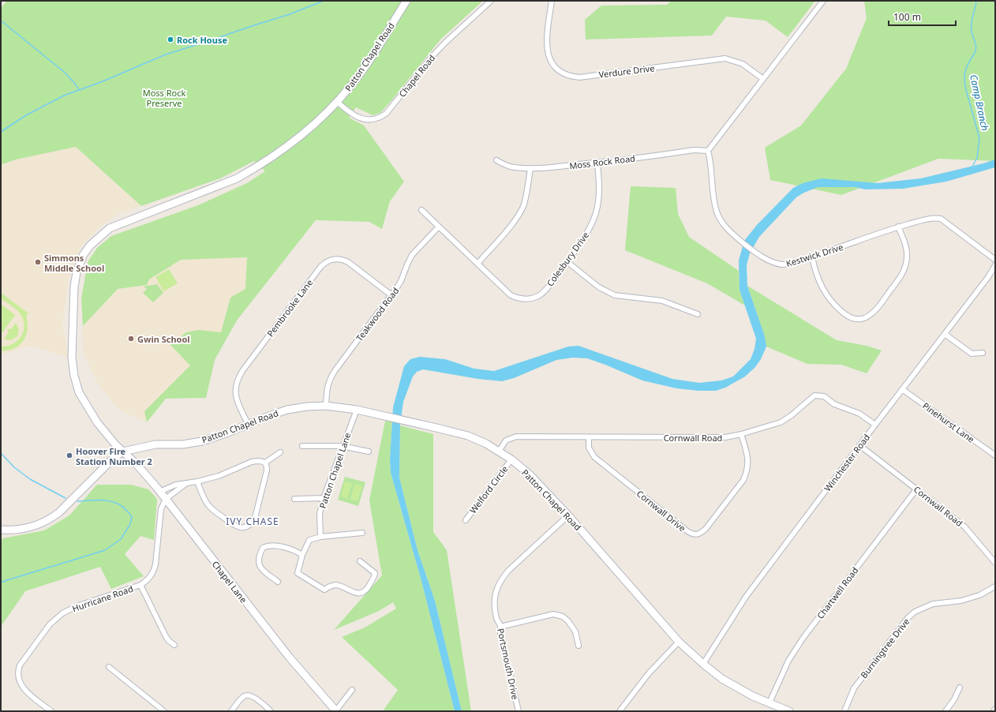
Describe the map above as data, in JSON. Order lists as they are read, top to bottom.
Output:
{
  "streets": {
    "street": [
      "Patton Chapel Road",
      "Verdure Drive",
      "Chapel Road",
      "Moss Rock Road",
      "Kestwick Drive",
      "Colesbury Drive",
      "Pembrooke Lane",
      "Teakwood Road",
      "Pinehurst Lane",
      "Cornwall Road",
      "Winchester Road",
      "Patton Chapel Lane",
      "Welford Circle",
      "Cornwall Drive",
      "Chapel Lane",
      "Chartwell Road",
      "Hurricane Road",
      "Burningtree Drive",
      "Portsmouth Drive"
    ]
  },
  "crossings": [
    ["Patton Chapel Road", "Chapel Road"],
    ["Patton Chapel Road", "Pembrooke Lane"],
    ["Patton Chapel Road", "Teakwood Road"],
    ["Patton Chapel Road", "Cornwall Road"],
    ["Patton Chapel Road", "Winchester Road"],
    ["Patton Chapel Road", "Patton Chapel Lane"],
    ["Patton Chapel Road", "Welford Circle"],
    ["Patton Chapel Road", "Chapel Lane"],
    ["Patton Chapel Road", "Chartwell Road"],
    ["Patton Chapel Road", "Portsmouth Drive"],
    ["Moss Rock Road", "Kestwick Drive"],
    ["Moss Rock Road", "Colesbury Drive"],
    ["Colesbury Drive", "Teakwood Road"],
    ["Pembrooke Lane", "Teakwood Road"],
    ["Pinehurst Lane", "Winchester Road"],
    ["Cornwall Road", "Winchester Road"],
    ["Cornwall Road", "Cornwall Drive"],
    ["Cornwall Road", "Chartwell Road"],
    ["Chapel Lane", "Hurricane Road"]
  ],
  "districts": ["IVY CHASE"],
  "water": ["Camp Branch"],
  "parks": ["Moss Rock Preserve"],
  "places": [
    "Rock House",
    "Simmons Middle School",
    "Gwin School",
    "Hoover Fire Station Number 2"
  ],
  "scale_bar": "100 m"
}
